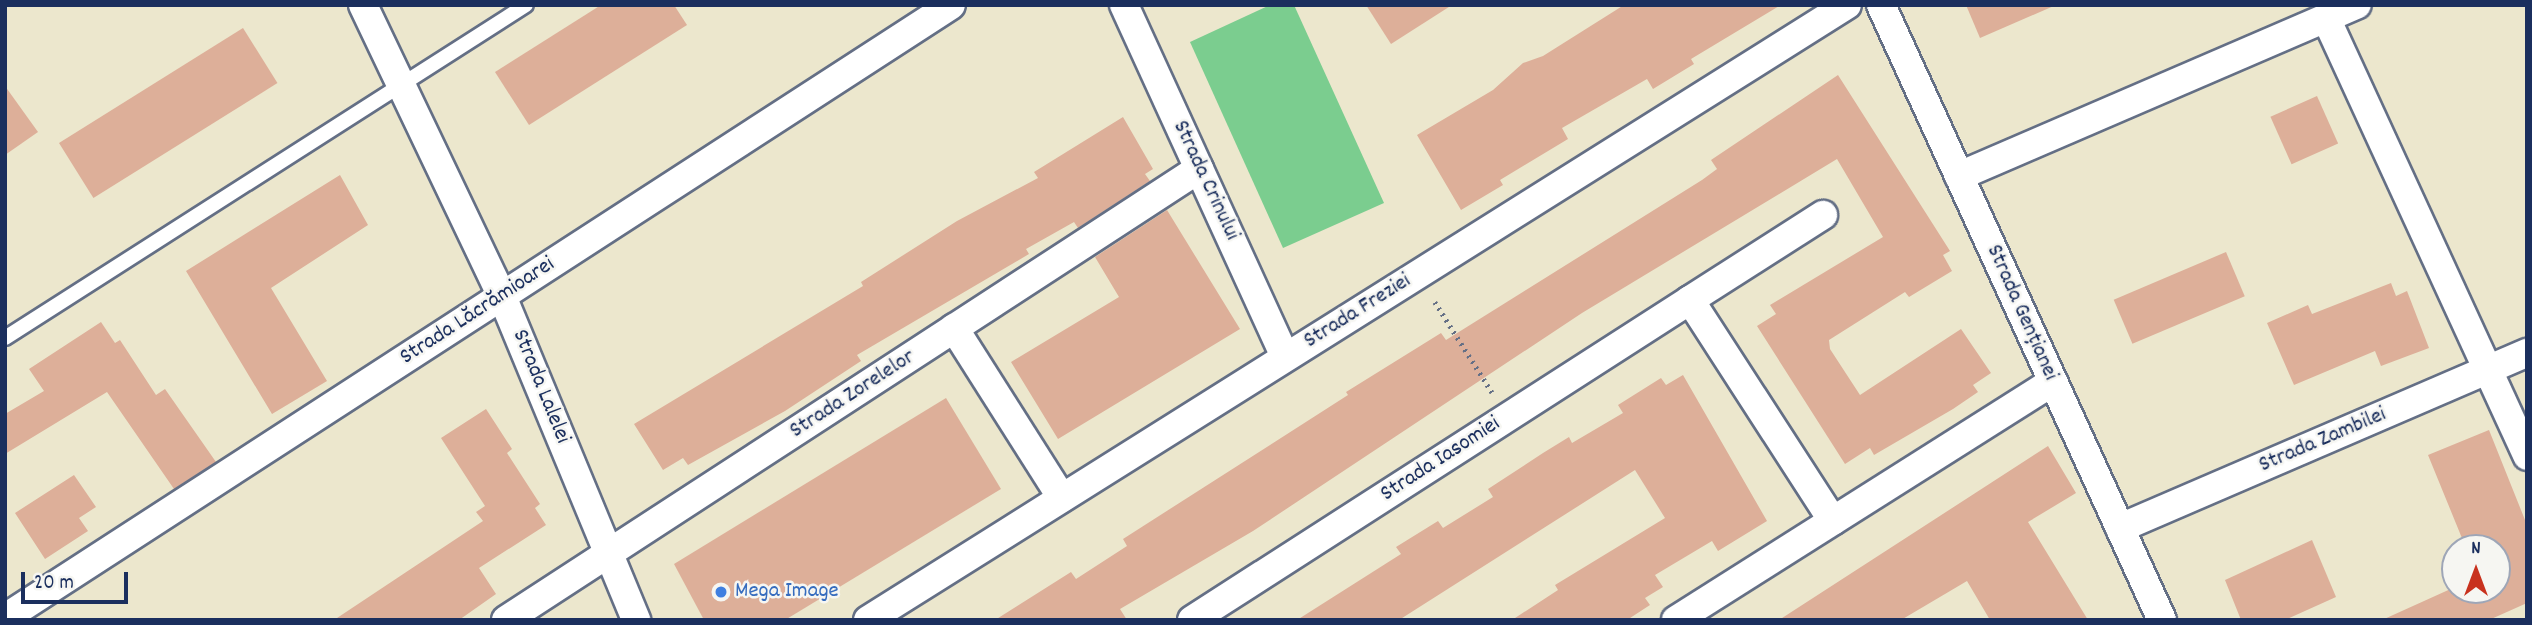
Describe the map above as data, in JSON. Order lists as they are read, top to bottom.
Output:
{
  "streets": {
    "street": [
      "Strada Crinului",
      "Strada Lăcrămioarei",
      "Strada Freziei",
      "Strada Gențianei",
      "Strada Lalelei",
      "Strada Zorelelor",
      "Strada Zambilei",
      "Strada Iasomiei"
    ]
  },
  "crossings": [
    ["Strada Crinului", "Strada Freziei"],
    ["Strada Crinului", "Strada Zorelelor"],
    ["Strada Lăcrămioarei", "Strada Lalelei"],
    ["Strada Gențianei", "Strada Zambilei"],
    ["Strada Lalelei", "Strada Zorelelor"]
  ],
  "places": ["Mega Image"],
  "scale_bar": "20 m",
  "north": "top"
}
